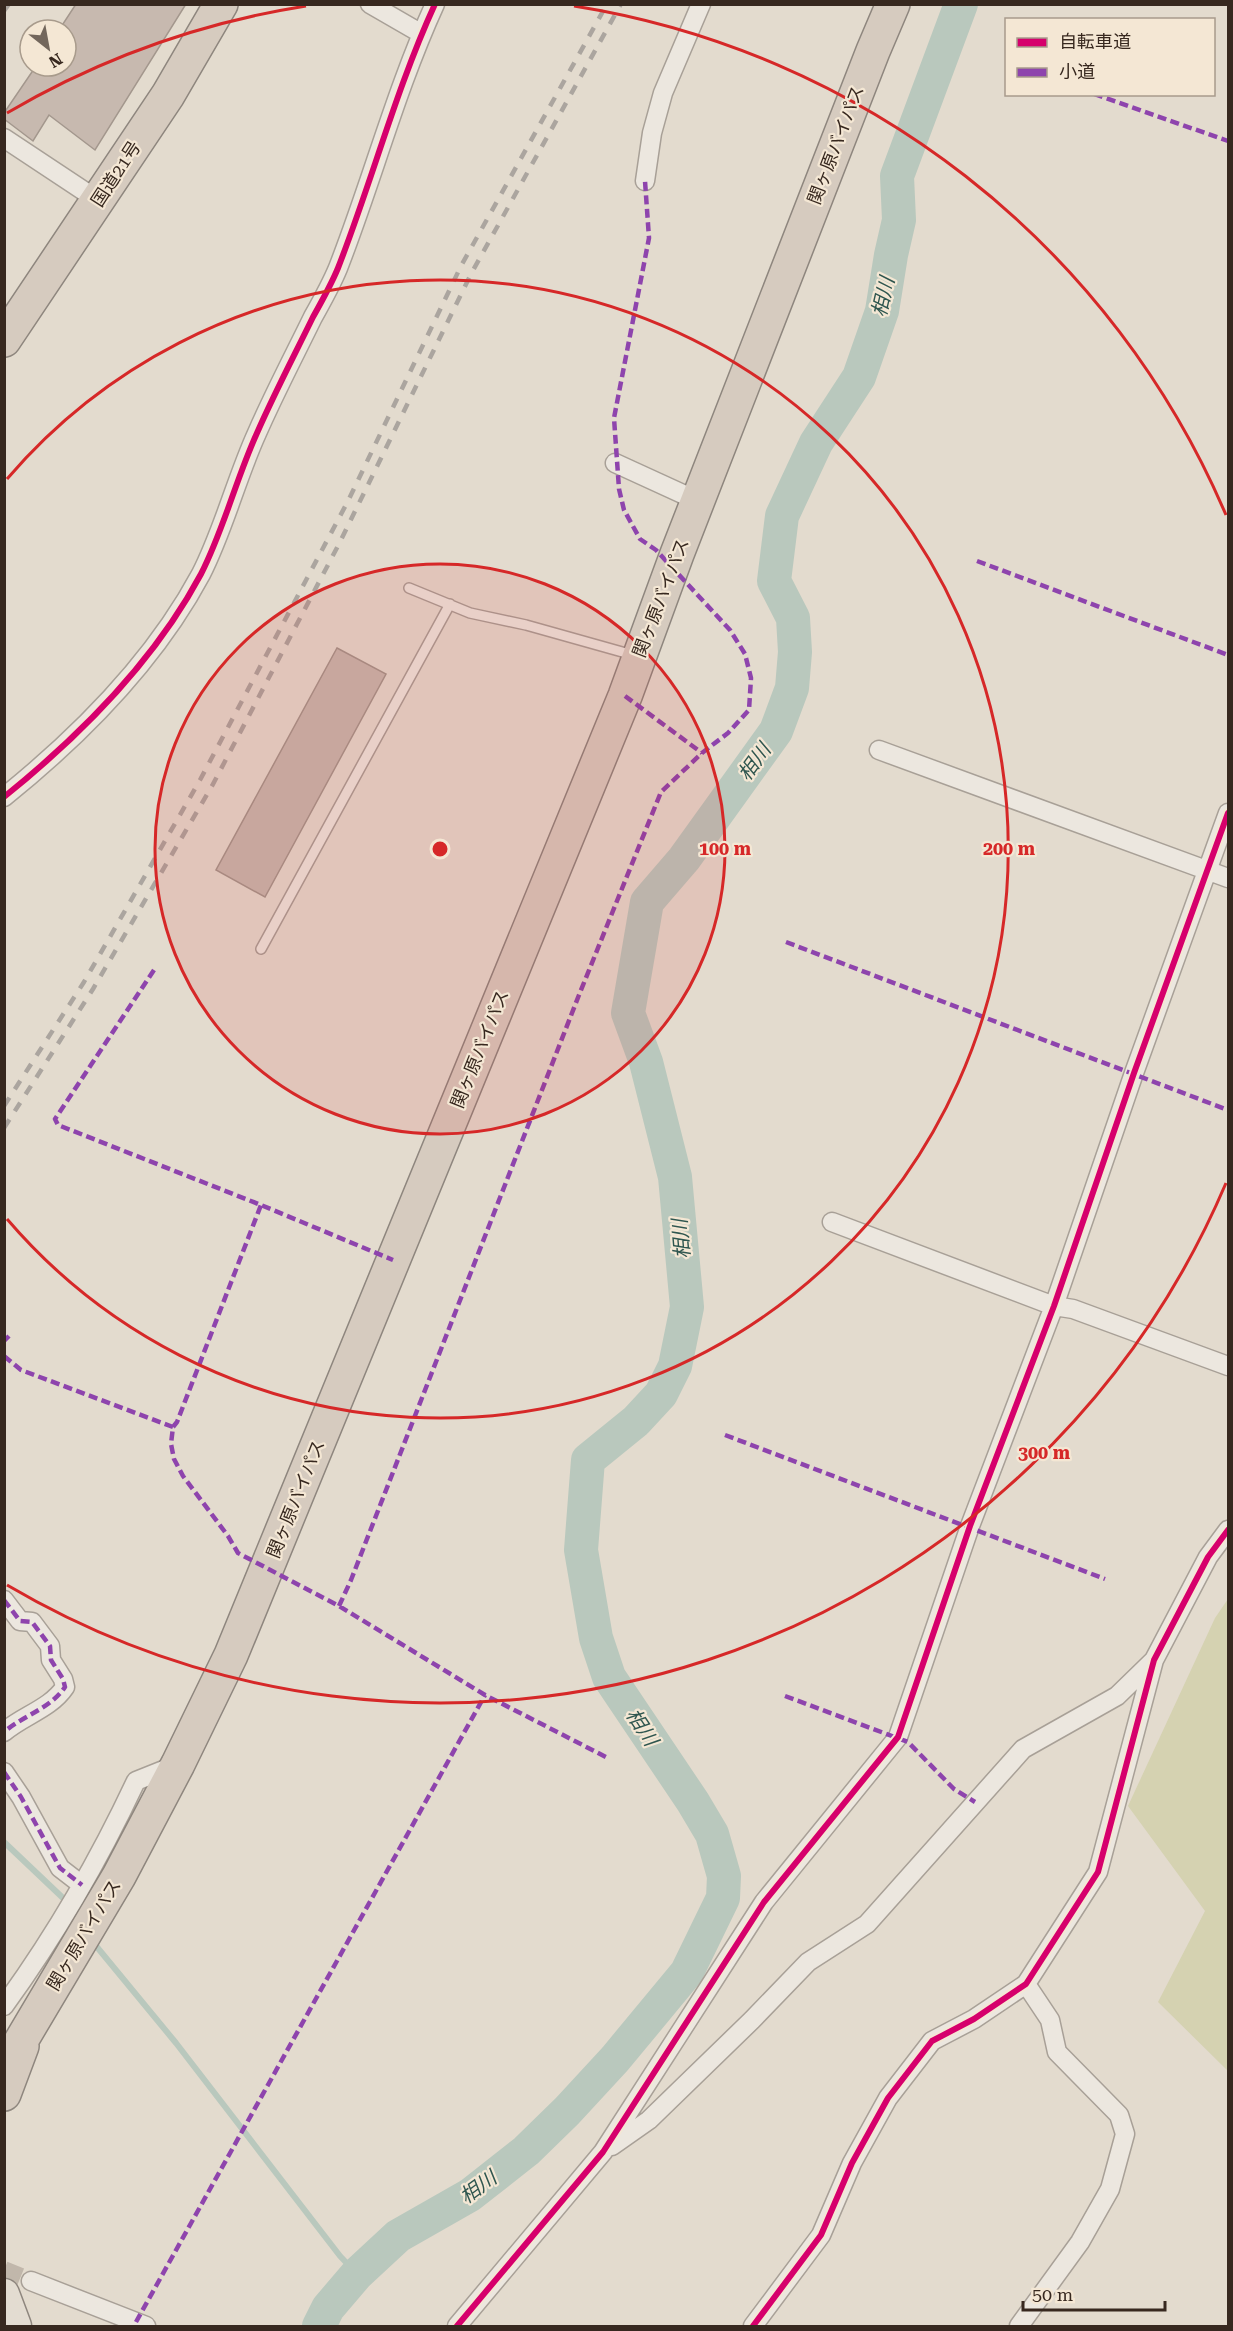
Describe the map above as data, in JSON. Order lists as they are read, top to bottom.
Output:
{
  "streets": {
    "highway": ["関ヶ原バイパス", "国道21号"]
  },
  "water": ["相川"],
  "legend": ["自転車道", "小道"],
  "scale_bar": "50 m",
  "north": "bottom right",
  "rings": ["100 m", "200 m", "300 m"]
}
